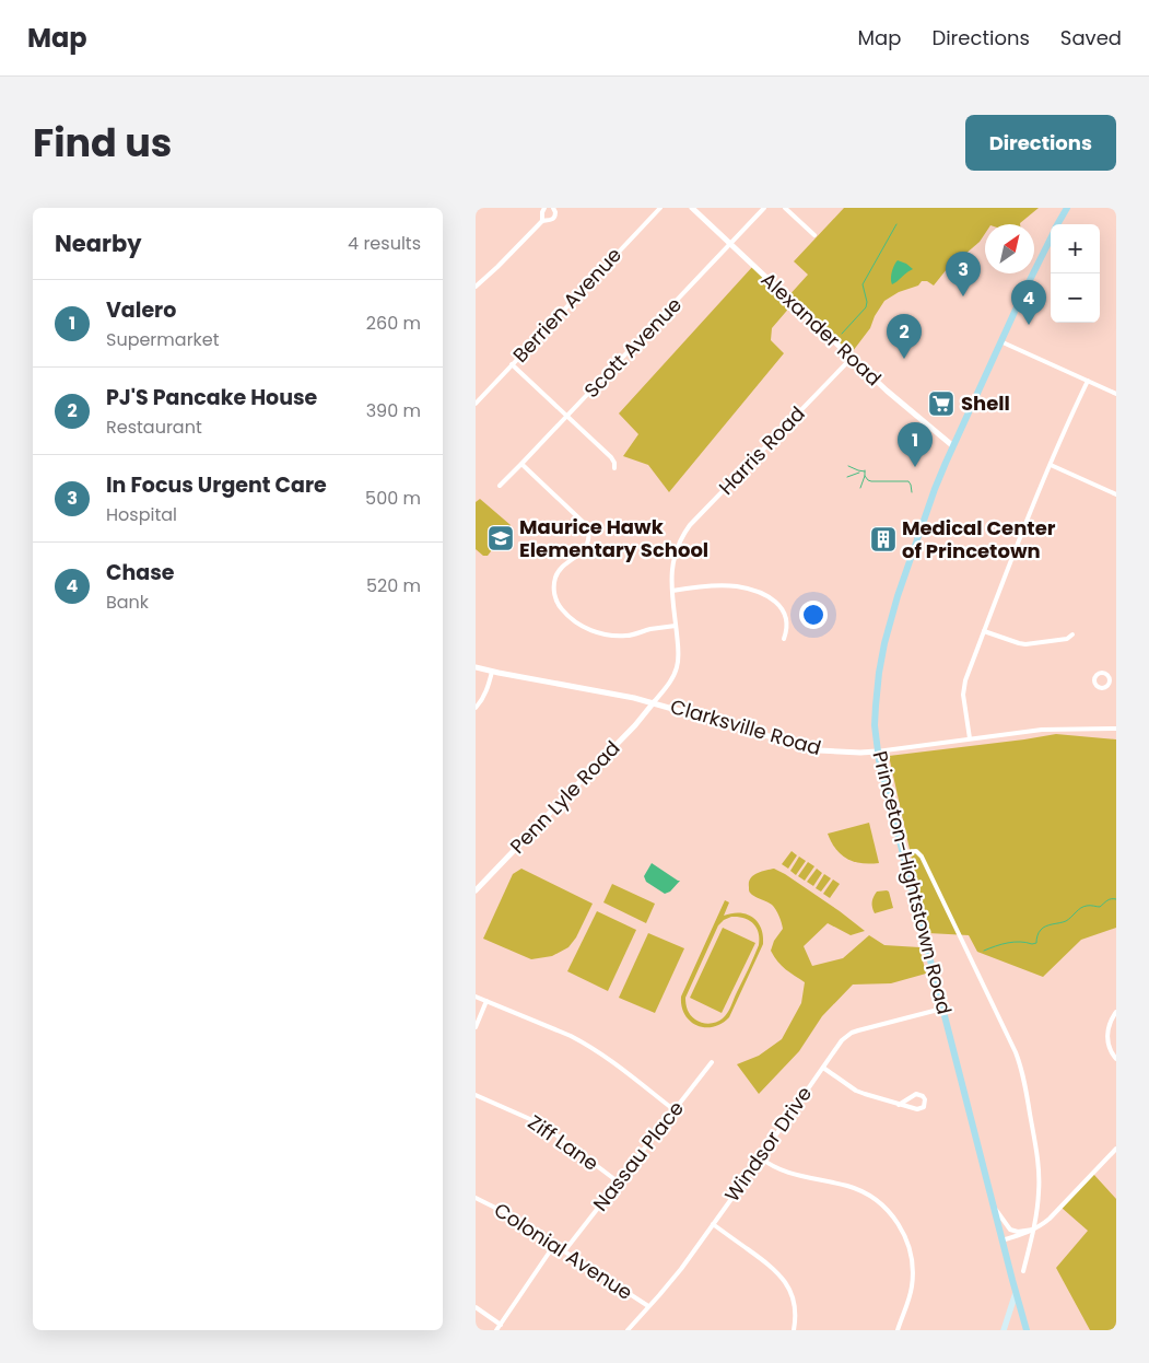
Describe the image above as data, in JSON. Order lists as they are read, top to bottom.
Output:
{
  "streets": {
    "main road": ["Princeton-Hightstown Road"],
    "street": [
      "Berrien Avenue",
      "Alexander Road",
      "Scott Avenue",
      "Harris Road",
      "Clarksville Road",
      "Penn Lyle Road",
      "Ziff Lane",
      "Windsor Drive",
      "Nassau Place",
      "Colonial Avenue"
    ]
  },
  "crossings": [
    ["Alexander Road", "Scott Avenue"],
    ["Alexander Road", "Harris Road"],
    ["Alexander Road", "Princeton-Hightstown Road"],
    ["Harris Road", "Clarksville Road"],
    ["Harris Road", "Penn Lyle Road"],
    ["Clarksville Road", "Penn Lyle Road"],
    ["Clarksville Road", "Princeton-Hightstown Road"],
    ["Princeton-Hightstown Road", "Windsor Drive"],
    ["Ziff Lane", "Nassau Place"],
    ["Windsor Drive", "Colonial Avenue"],
    ["Nassau Place", "Colonial Avenue"]
  ],
  "places": {
    "supermarket": ["Shell"],
    "school or university": ["Maurice Hawk Elementary School"],
    "building": ["Medical Center of Princetown"]
  },
  "north": "top right",
  "page": {
    "header": "Map",
    "nav": ["Map", "Directions", "Saved"],
    "title": "Find us",
    "buttons": "Directions",
    "heading": ["Nearby", "4 results"],
    "map_buttons": ["+", "−"],
    "pins": [
      "3",
      "4",
      "2",
      "1"
    ],
    "list": [
      {
        "mark": "1",
        "name": "Valero",
        "note": "Supermarket",
        "value": "260 m"
      },
      {
        "mark": "2",
        "name": "PJ'S Pancake House",
        "note": "Restaurant",
        "value": "390 m"
      },
      {
        "mark": "3",
        "name": "In Focus Urgent Care",
        "note": "Hospital",
        "value": "500 m"
      },
      {
        "mark": "4",
        "name": "Chase",
        "note": "Bank",
        "value": "520 m"
      }
    ]
  }
}
